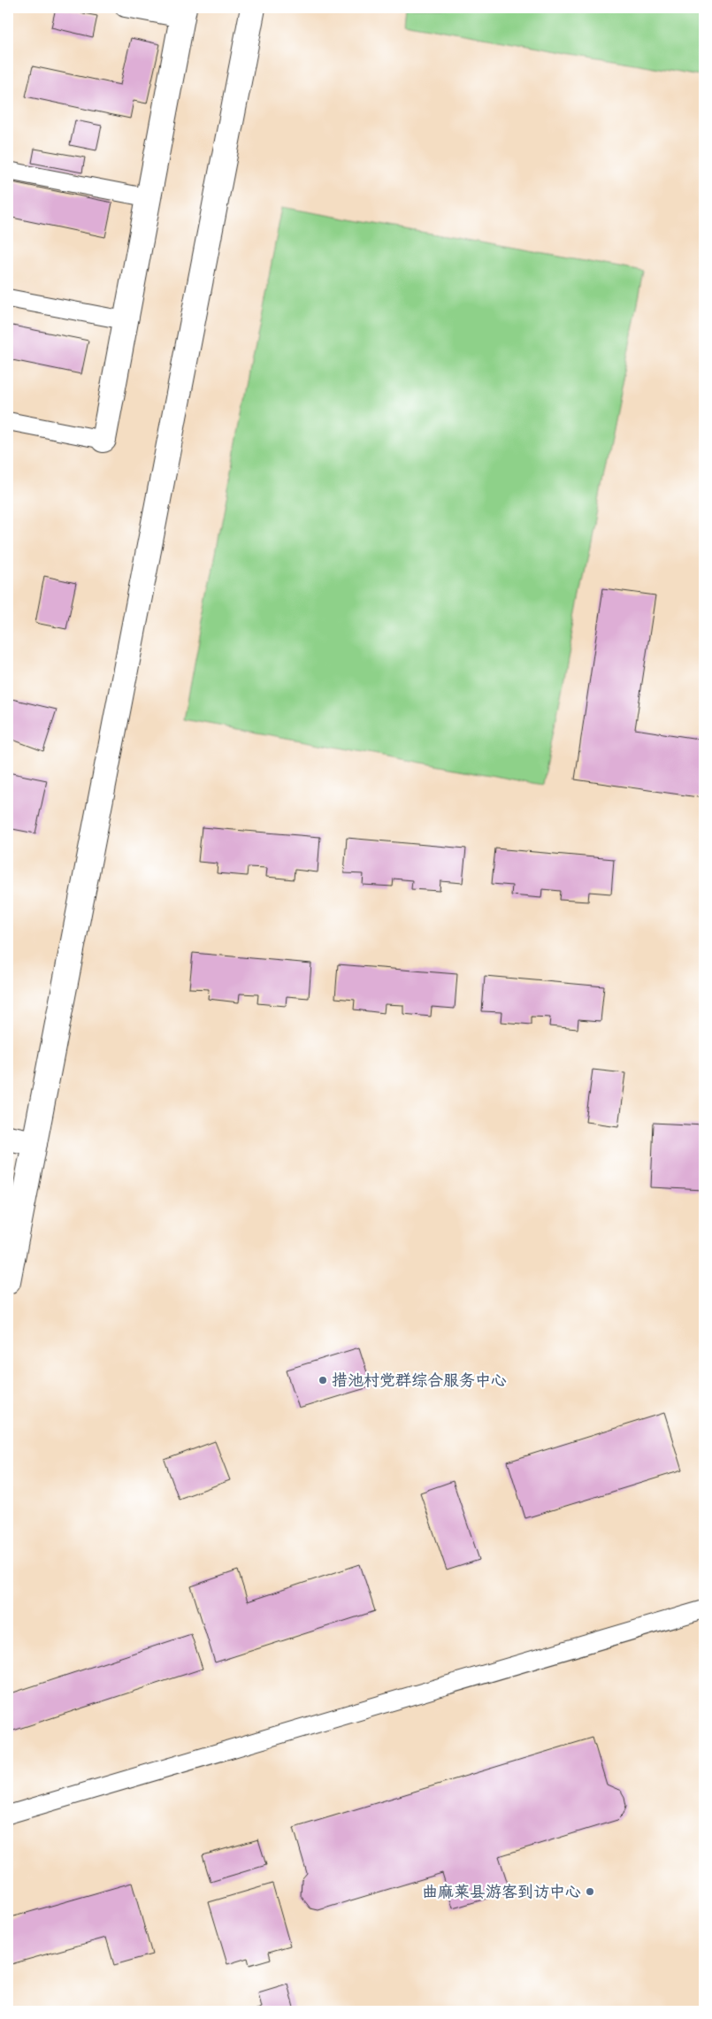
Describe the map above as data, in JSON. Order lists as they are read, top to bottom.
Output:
{
  "places": ["措池村党群综合服务中心", "曲麻莱县游客到访中心"]
}
